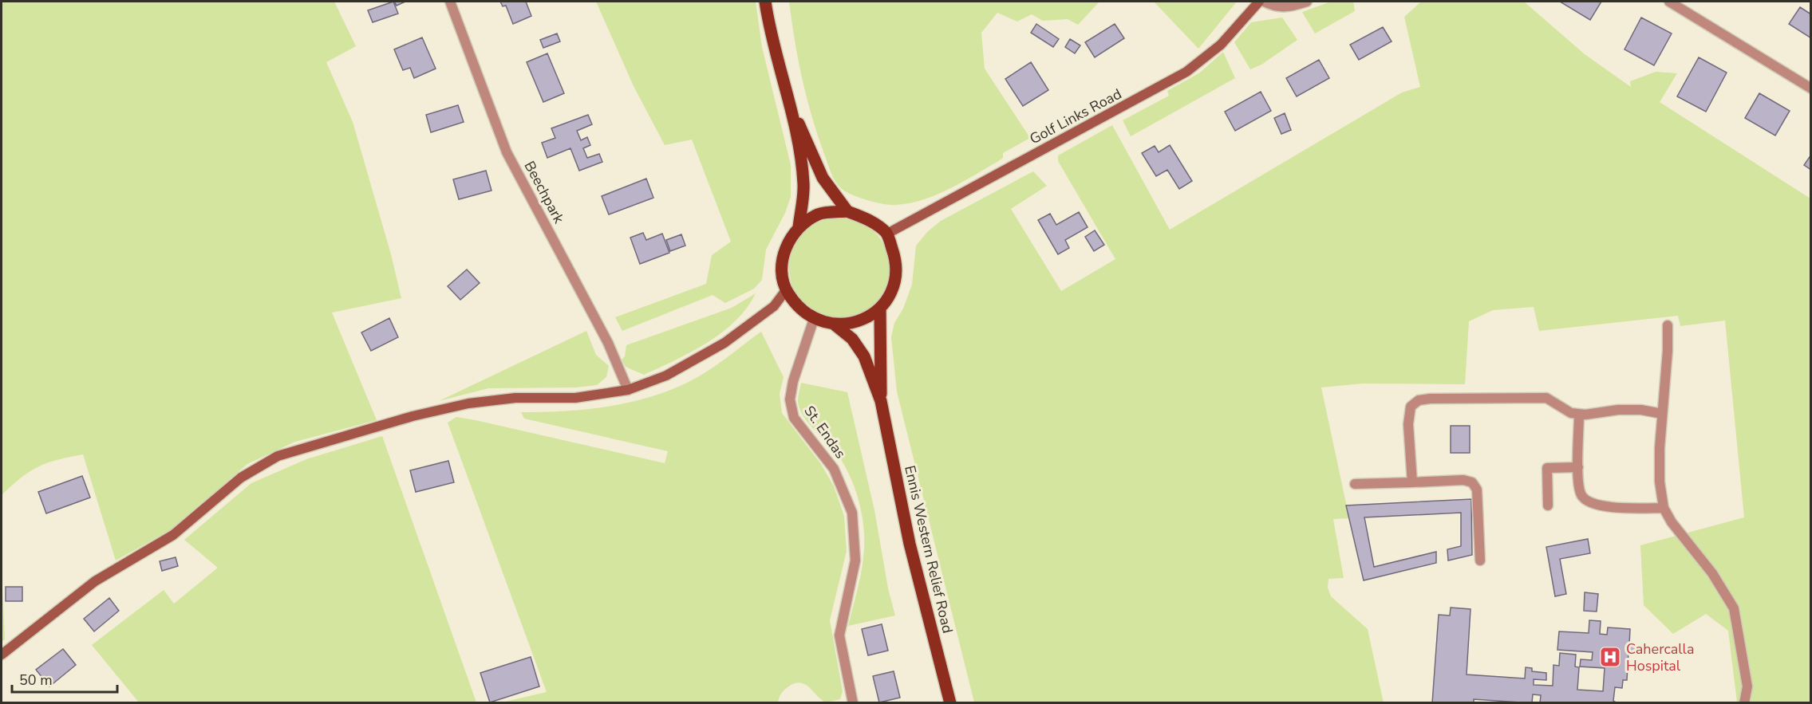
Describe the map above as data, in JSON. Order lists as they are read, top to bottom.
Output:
{
  "streets": {
    "main road": ["Golf Links Road", "Ennis Western Relief Road"],
    "street": ["Beechpark", "St. Endas"]
  },
  "crossings": [
    ["Golf Links Road", "St. Endas"],
    ["Golf Links Road", "Ennis Western Relief Road"],
    ["St. Endas", "Ennis Western Relief Road"]
  ],
  "places": {
    "hospital": ["Cahercalla Hospital"]
  },
  "scale_bar": "50 m"
}
